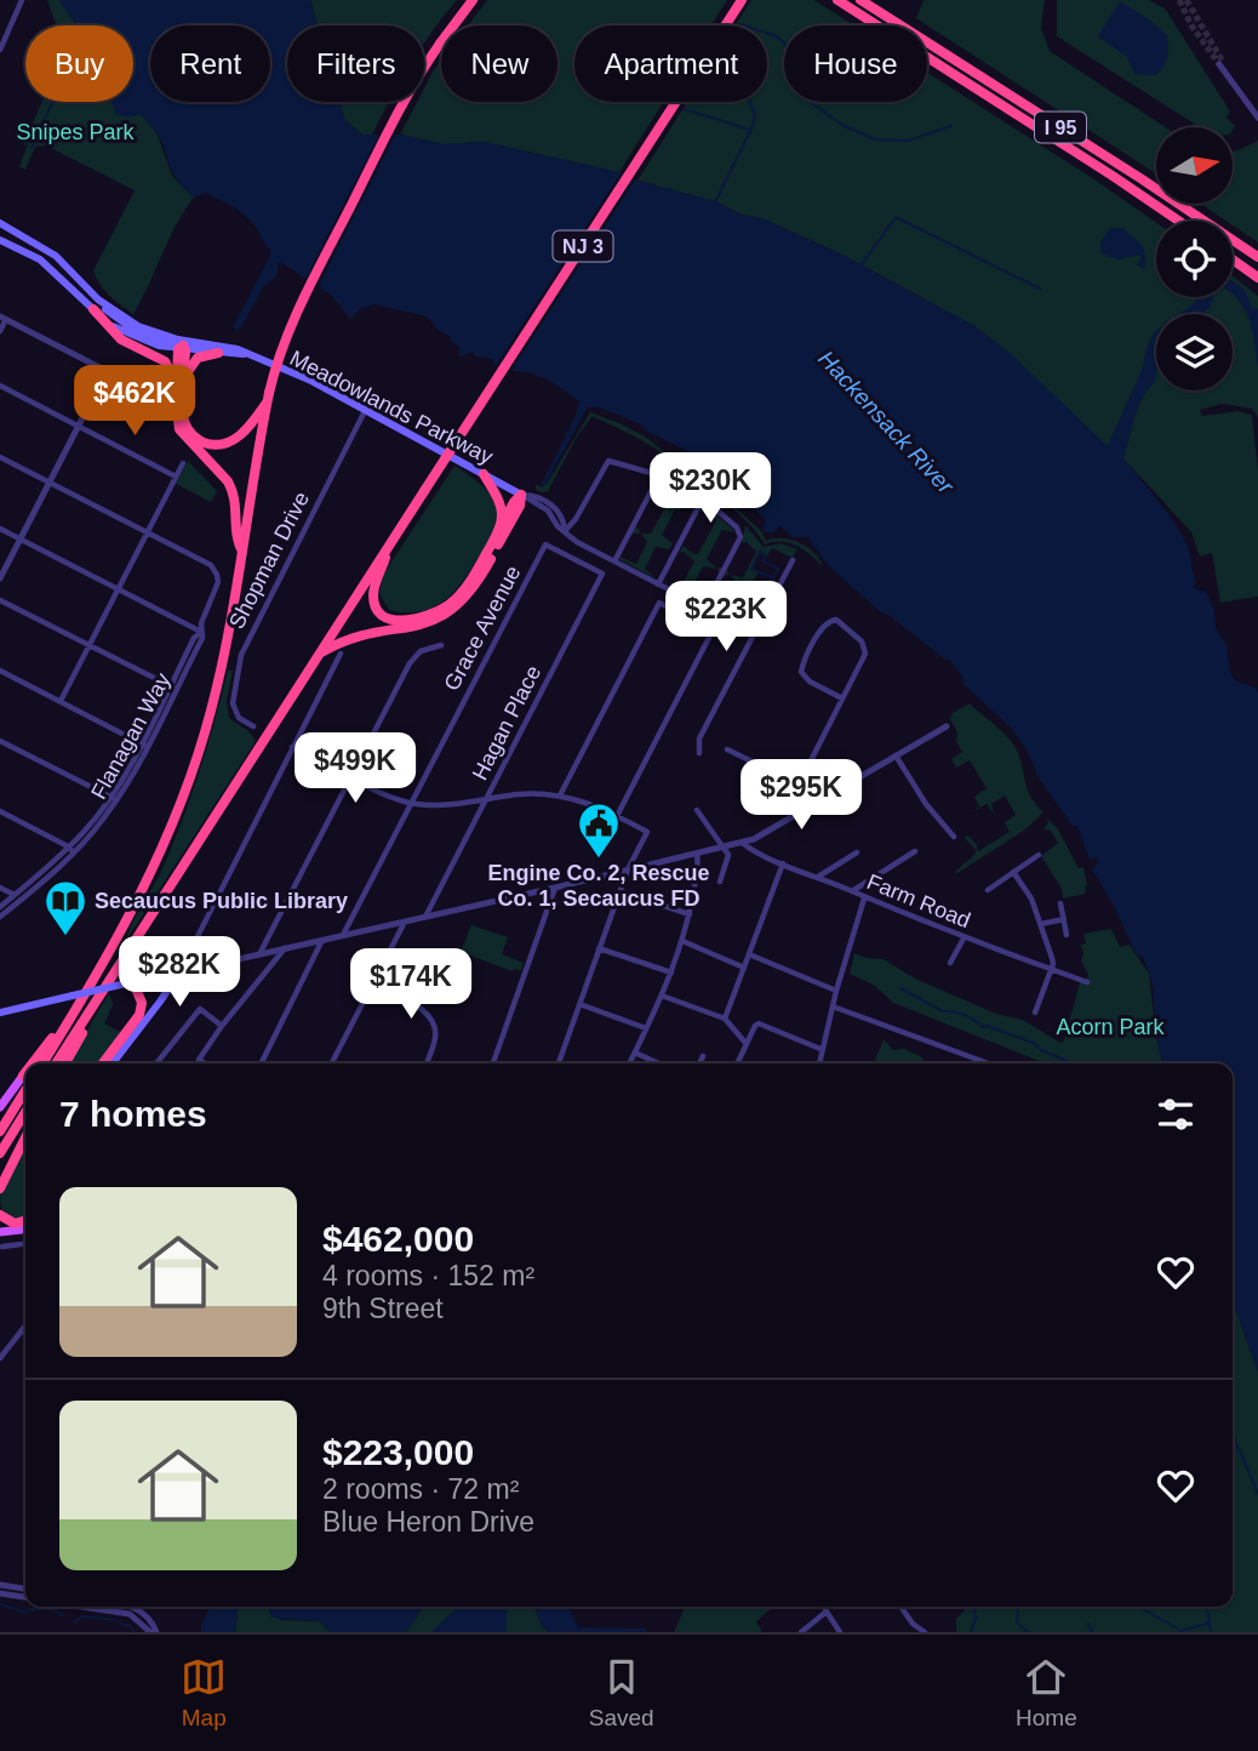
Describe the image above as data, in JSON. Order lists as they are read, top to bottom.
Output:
{
  "streets": {
    "highway": ["I 95", "NJ 3"],
    "main road": ["Meadowlands Parkway"],
    "street": [
      "Shopman Drive",
      "Grace Avenue",
      "Hagan Place",
      "Flanagan Way",
      "Farm Road"
    ]
  },
  "crossings": [
    ["Meadowlands Parkway", "Shopman Drive"],
    ["Grace Avenue", "Hagan Place"]
  ],
  "water": ["Hackensack River"],
  "parks": ["Snipes Park", "Acorn Park"],
  "places": {
    "public building": ["Engine Co. 2, Rescue Co. 1, Secaucus FD"],
    "library": ["Secaucus Public Library"]
  },
  "north": "right",
  "page": {
    "chip": [
      "Buy",
      "Rent",
      "Filters",
      "New",
      "Apartment",
      "House"
    ],
    "price": [
      "$462K",
      "$230K",
      "$223K",
      "$499K",
      "$295K",
      "$282K",
      "$174K"
    ],
    "heading": "7 homes",
    "list": [
      {
        "name": "$462,000",
        "note": "4 rooms · 152 m² · 9th Street"
      },
      {
        "name": "$223,000",
        "note": "2 rooms · 72 m² · Blue Heron Drive"
      }
    ],
    "tabs": ["Map", "Saved", "Home"]
  }
}
